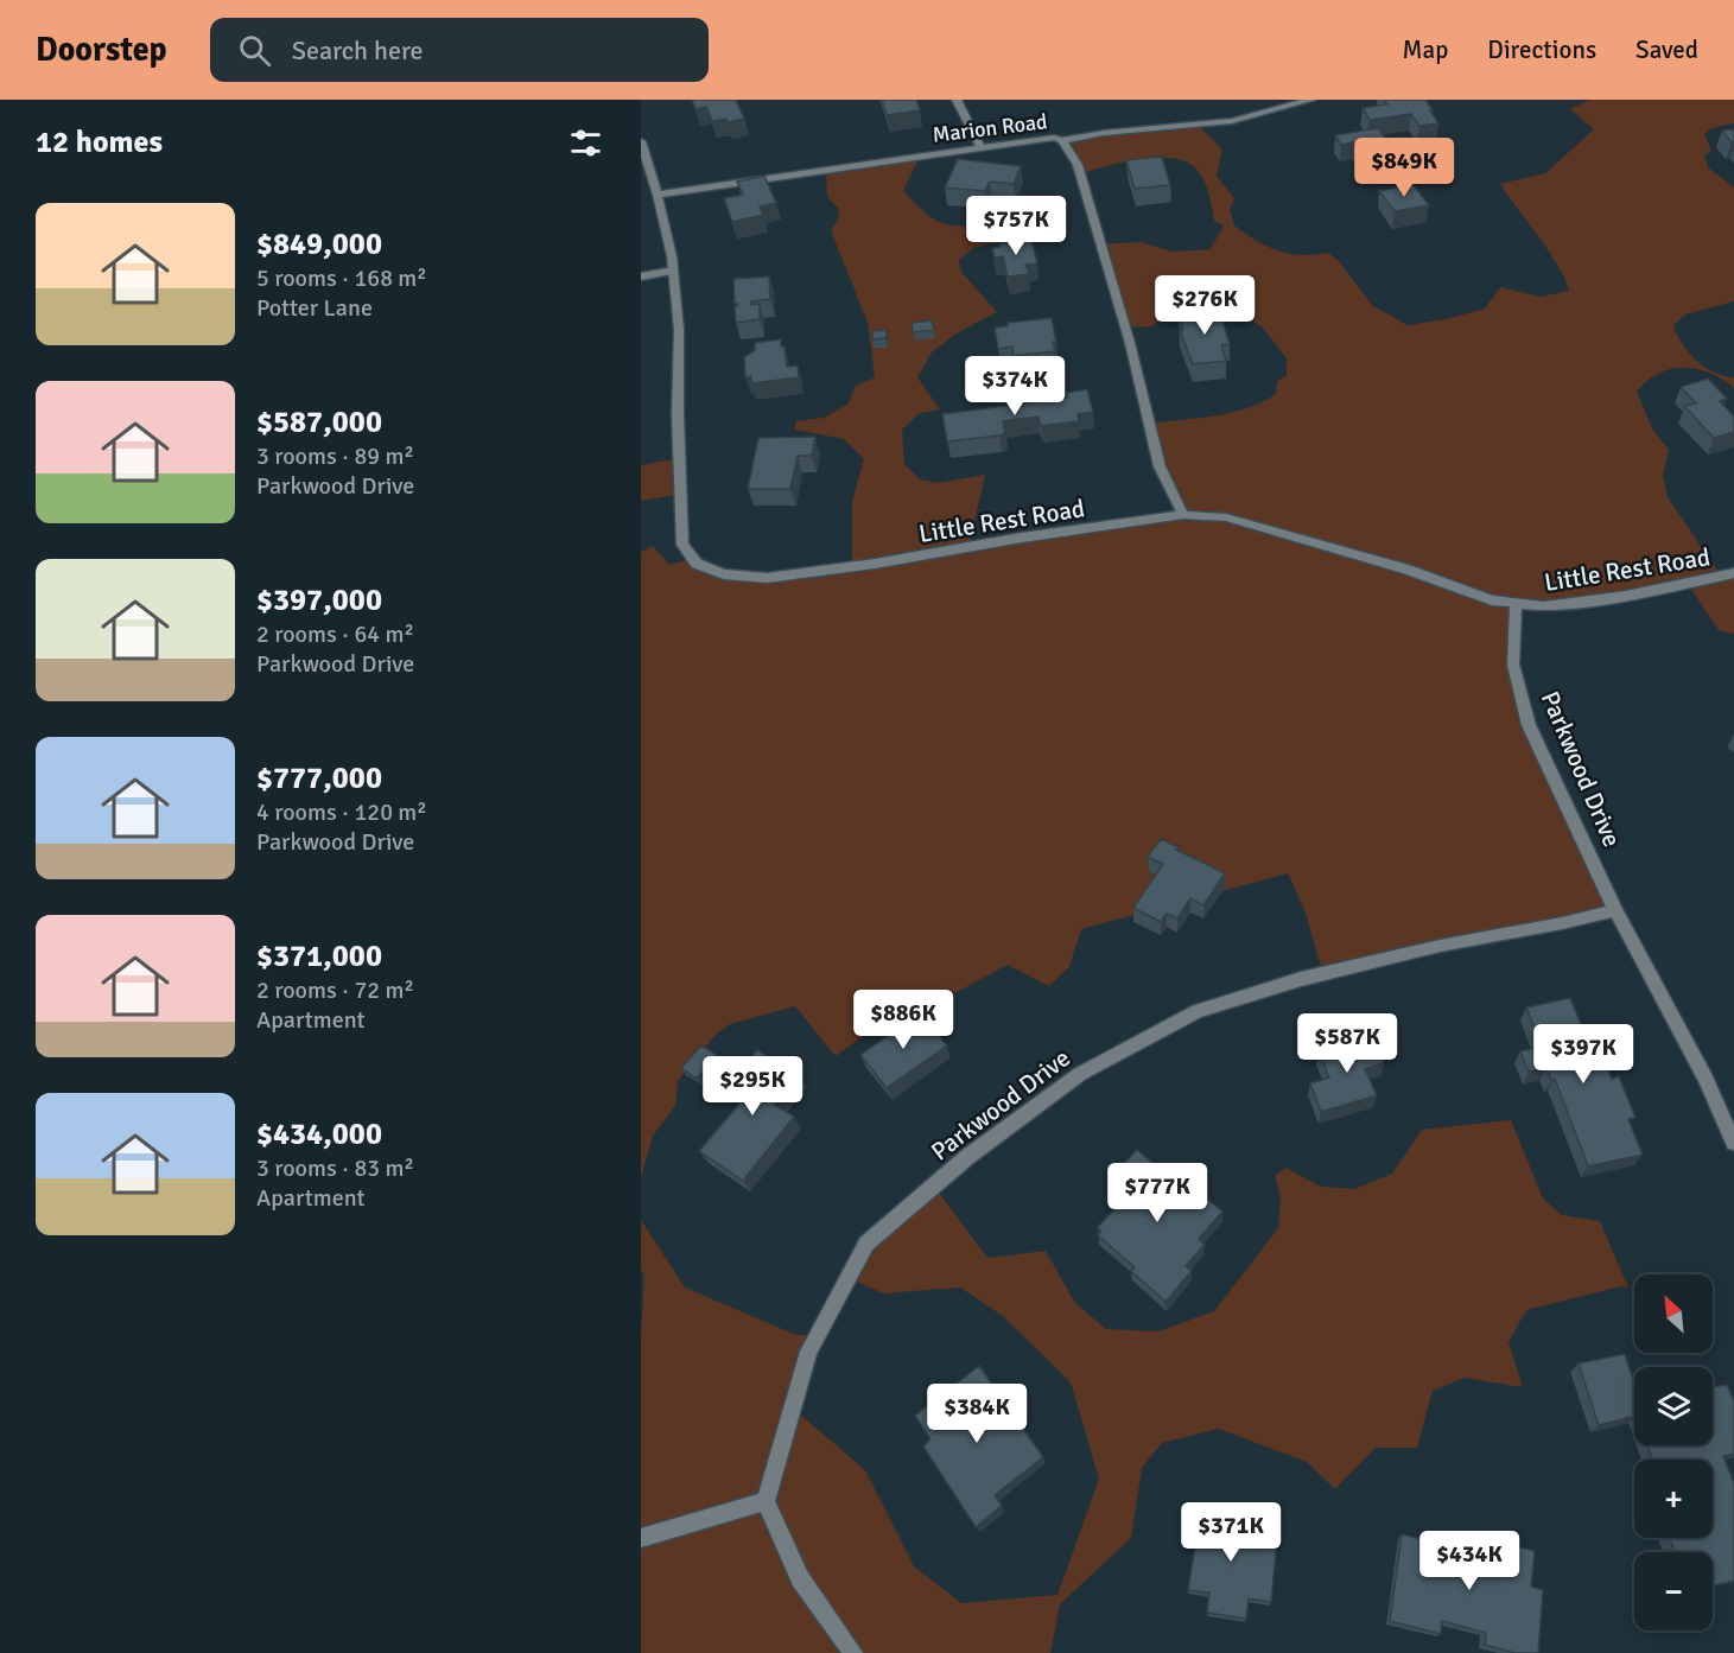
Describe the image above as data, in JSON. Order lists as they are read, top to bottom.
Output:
{
  "streets": {
    "street": ["Marion Road", "Little Rest Road", "Parkwood Drive"]
  },
  "crossings": [
    ["Marion Road", "Little Rest Road"],
    ["Little Rest Road", "Parkwood Drive"]
  ],
  "north": "top left",
  "page": {
    "header": "Doorstep",
    "search": "Search here",
    "nav": ["Map", "Directions", "Saved"],
    "heading": "12 homes",
    "price": [
      "$849K",
      "$757K",
      "$276K",
      "$374K",
      "$886K",
      "$587K",
      "$397K",
      "$295K",
      "$777K",
      "$384K",
      "$371K",
      "$434K"
    ],
    "list": [
      {
        "name": "$849,000",
        "note": "5 rooms · 168 m² · Potter Lane"
      },
      {
        "name": "$587,000",
        "note": "3 rooms · 89 m² · Parkwood Drive"
      },
      {
        "name": "$397,000",
        "note": "2 rooms · 64 m² · Parkwood Drive"
      },
      {
        "name": "$777,000",
        "note": "4 rooms · 120 m² · Parkwood Drive"
      },
      {
        "name": "$371,000",
        "note": "2 rooms · 72 m² · Apartment"
      },
      {
        "name": "$434,000",
        "note": "3 rooms · 83 m² · Apartment"
      }
    ],
    "map_buttons": ["+", "−"]
  }
}
